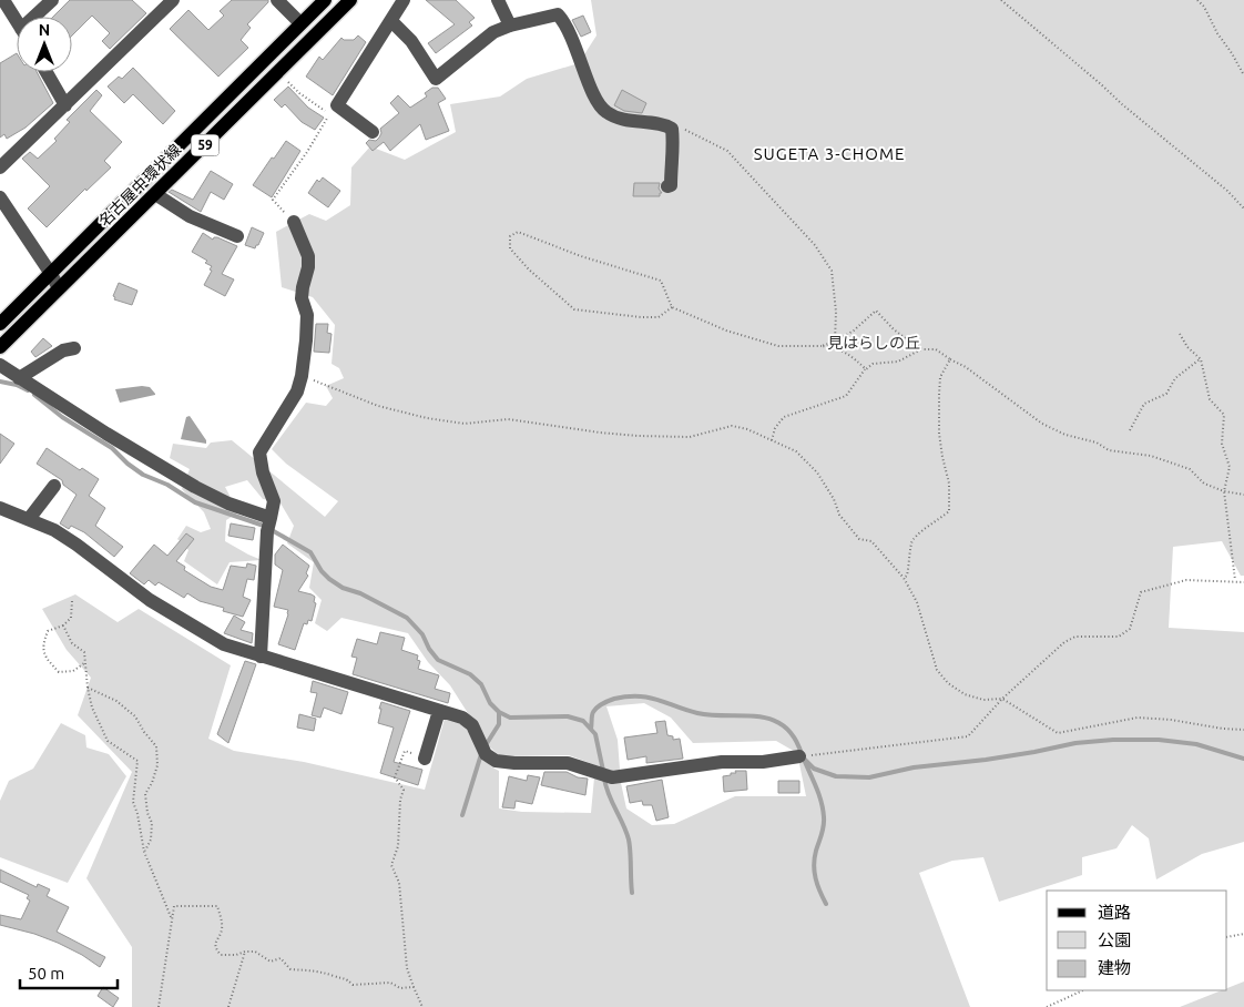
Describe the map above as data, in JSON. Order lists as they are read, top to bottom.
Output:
{
  "streets": {
    "main road": ["59", "名古屋中環状線"]
  },
  "districts": ["SUGETA 3-CHOME"],
  "parks": ["見はらしの丘"],
  "legend": ["道路", "公園", "建物"],
  "scale_bar": "50 m",
  "north": "top"
}
